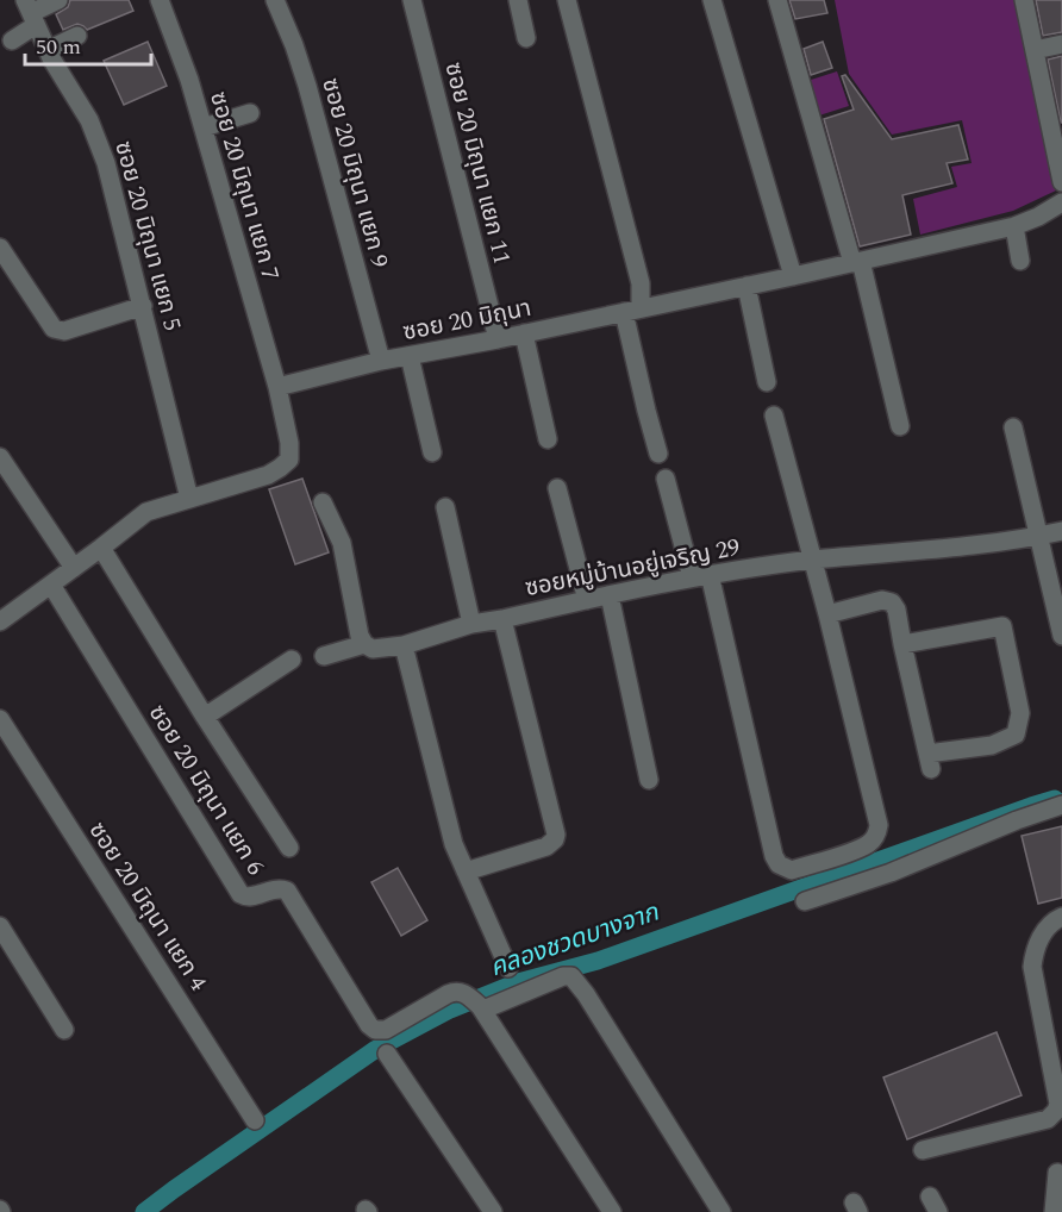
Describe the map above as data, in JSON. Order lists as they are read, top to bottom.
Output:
{
  "streets": {
    "street": [
      "ซอย 20 มิถุนา แยก 11",
      "ซอย 20 มิถุนา แยก 9",
      "ซอย 20 มิถุนา แยก 7",
      "ซอย 20 มิถุนา แยก 5",
      "ซอย 20 มิถุนา",
      "ซอยหมู่บ้านอยู่เจริญ 29",
      "ซอย 20 มิถุนา แยก 6",
      "ซอย 20 มิถุนา แยก 4"
    ]
  },
  "crossings": [
    ["ซอย 20 มิถุนา แยก 11", "ซอย 20 มิถุนา"],
    ["ซอย 20 มิถุนา แยก 9", "ซอย 20 มิถุนา"],
    ["ซอย 20 มิถุนา แยก 7", "ซอย 20 มิถุนา"]
  ],
  "water": ["คลองชวดบางจาก"],
  "scale_bar": "50 m"
}
